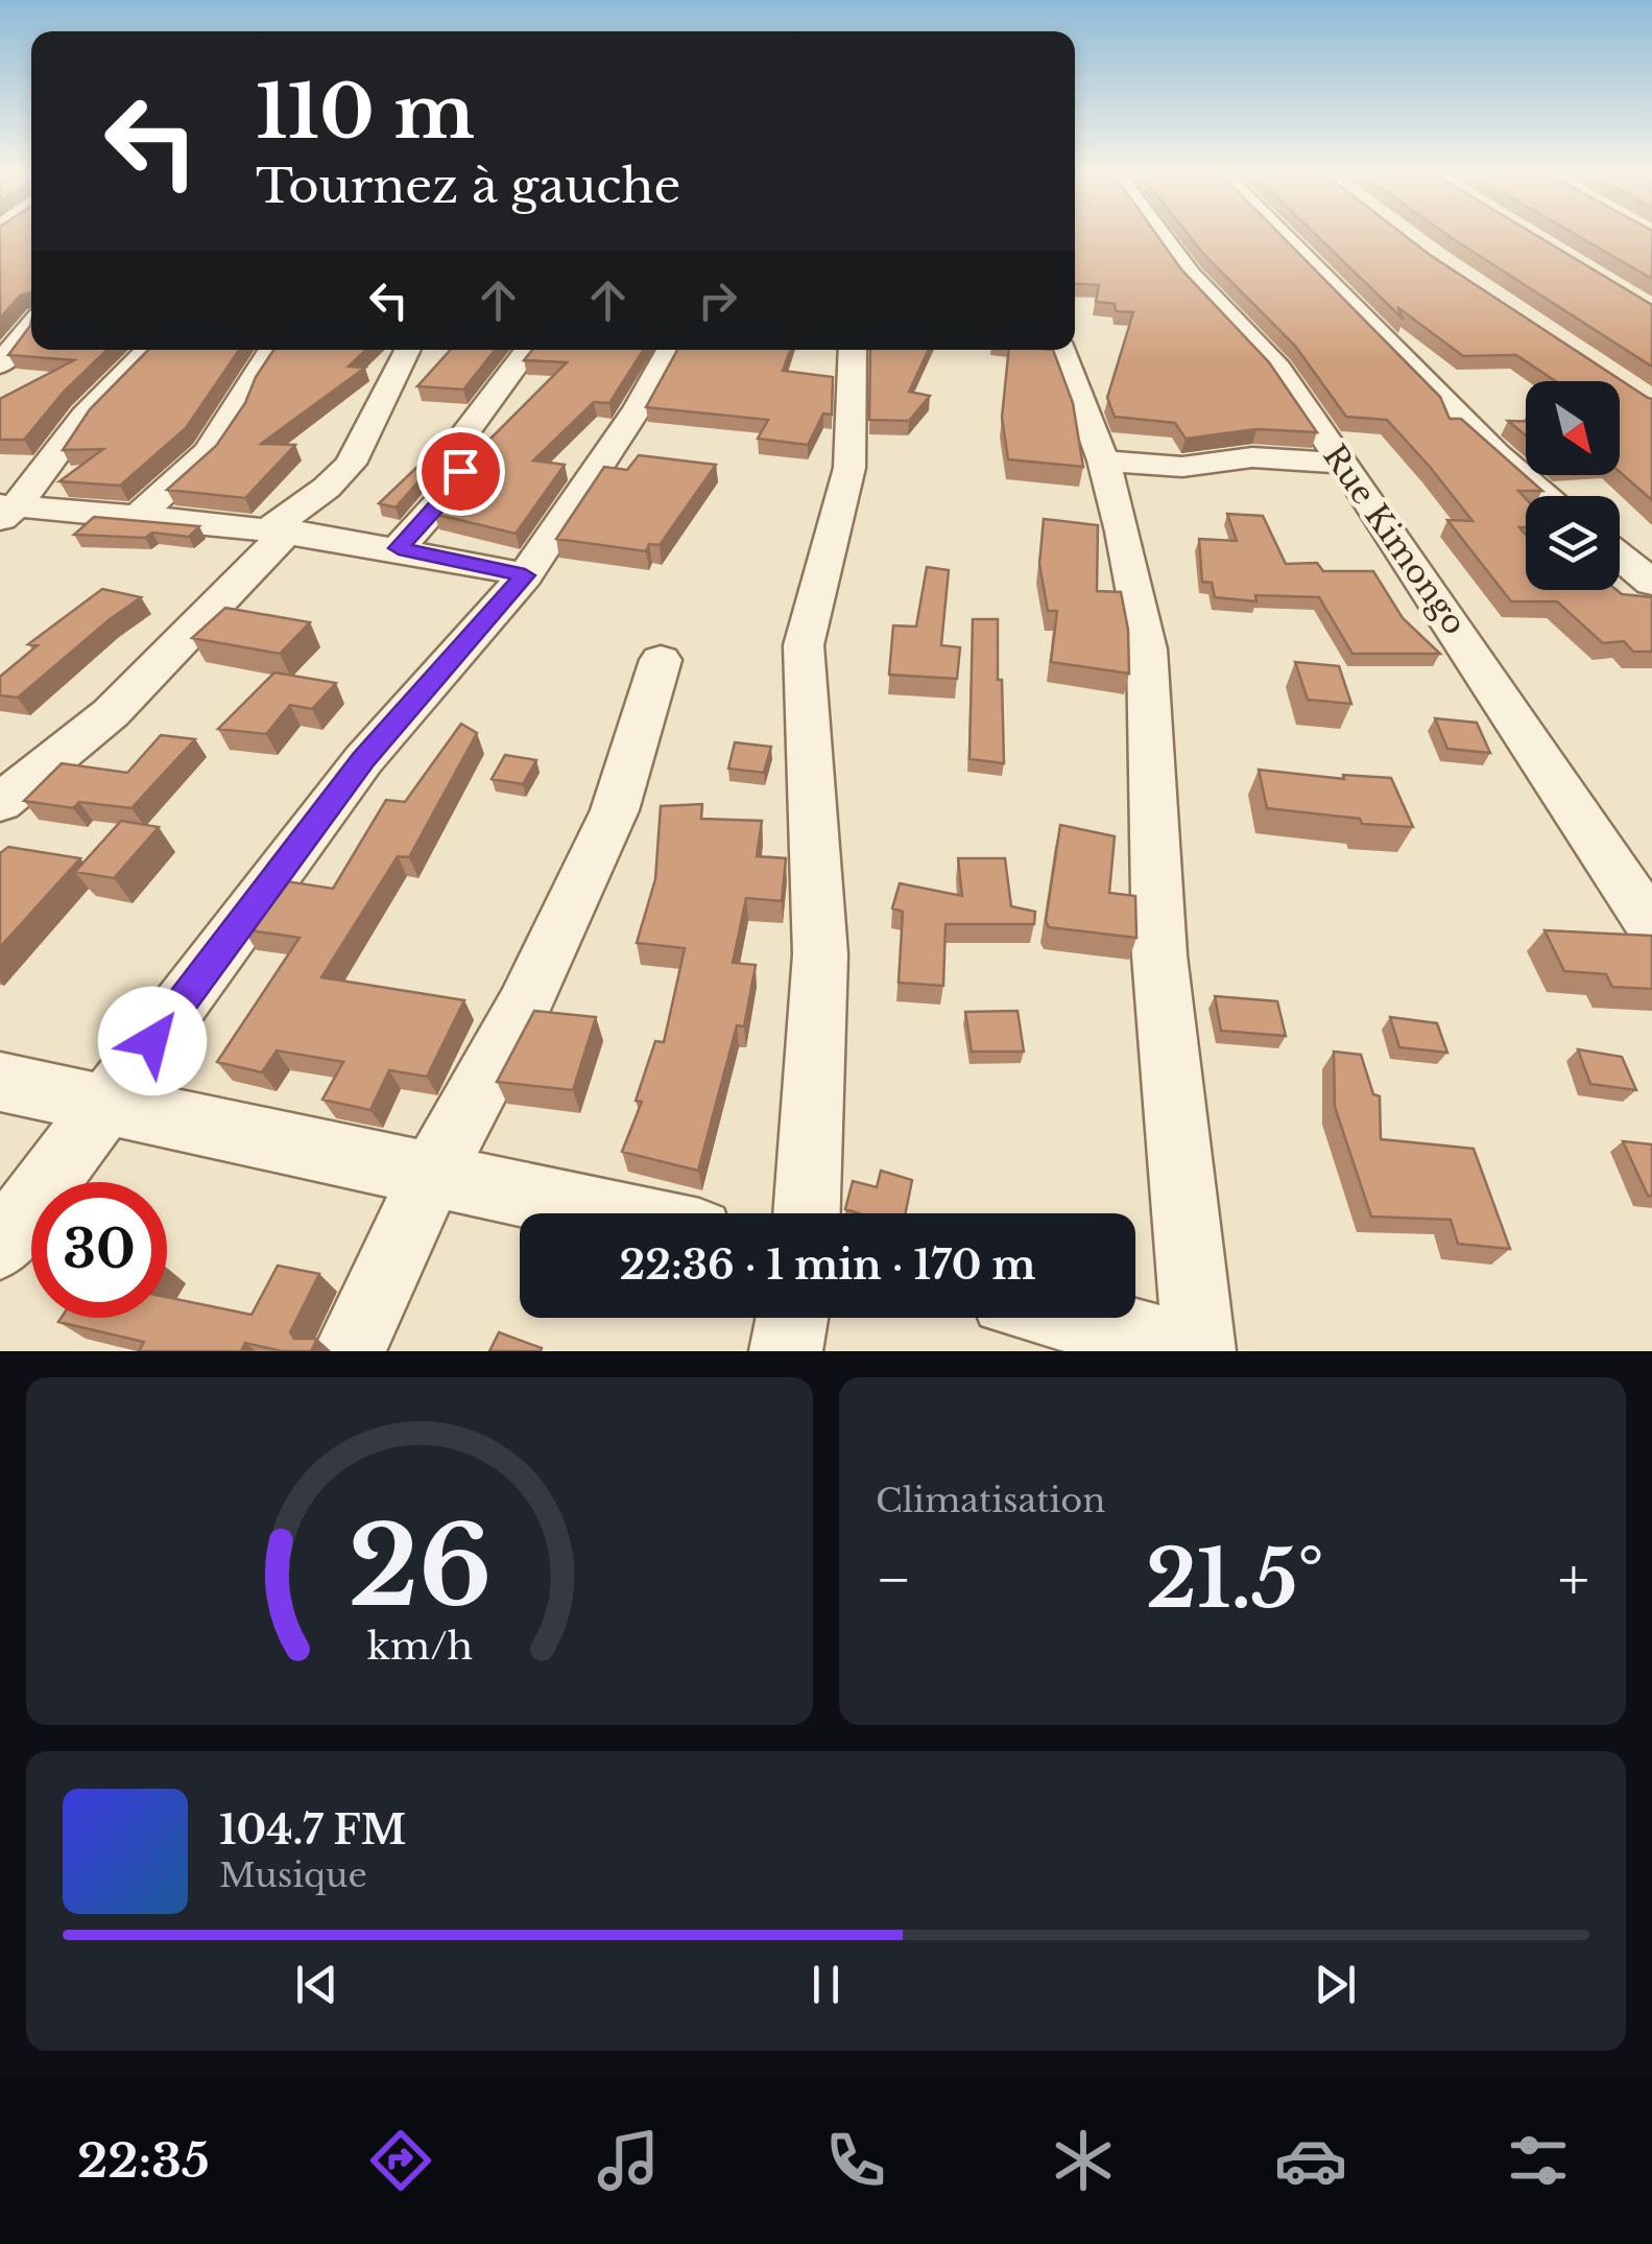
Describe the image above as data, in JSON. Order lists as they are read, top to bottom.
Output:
{
  "streets": {
    "street": ["Rue Kimongo"]
  },
  "north": "bottom right",
  "page": {
    "turn": ["110 m", "Tournez à gauche"],
    "limit": "30",
    "trip": "22:36 · 1 min · 170 m",
    "tile": "Climatisation",
    "heat": ["−", "21.5°", "+"],
    "song": ["104.7 FM", "Musique"],
    "tabs": "22:35",
    "gauge": ["26", "km/h"]
  }
}
